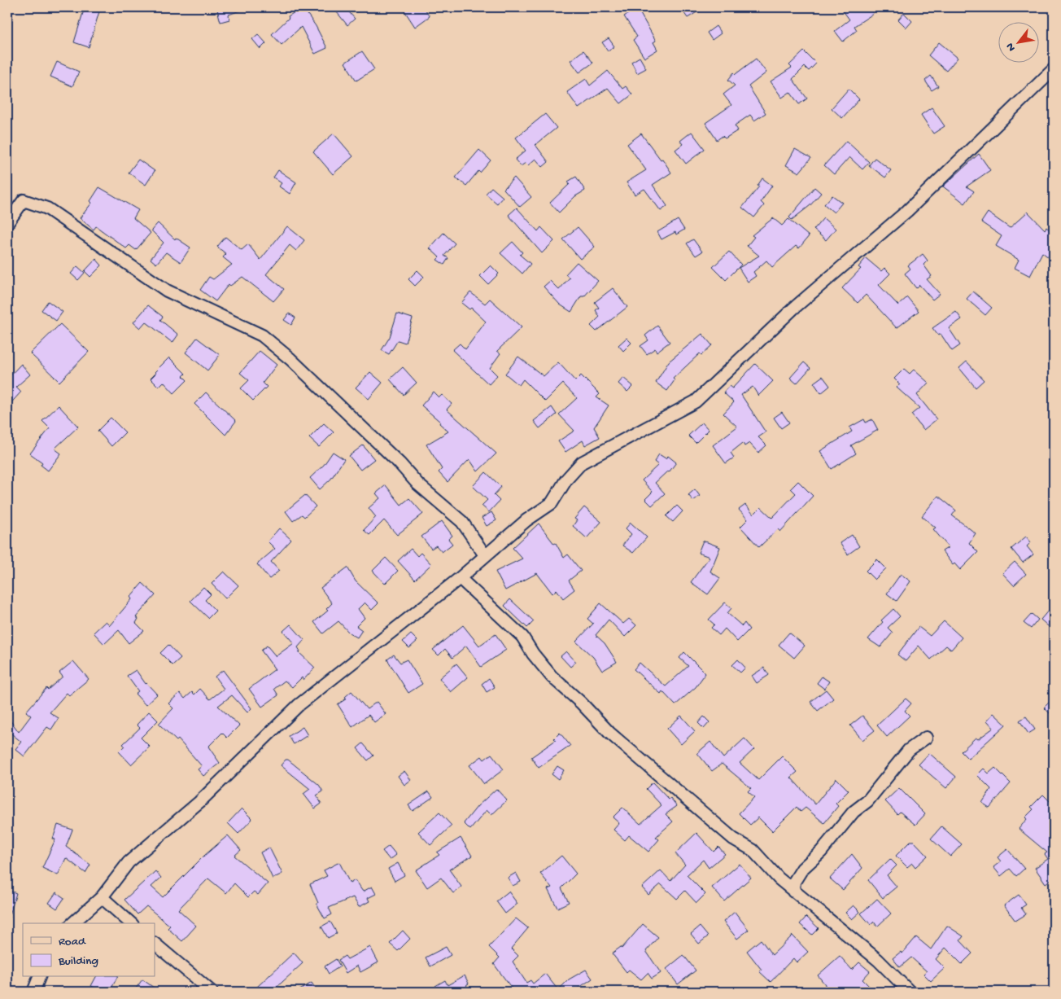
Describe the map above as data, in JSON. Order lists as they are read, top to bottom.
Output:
{
  "legend": ["Road", "Building"],
  "north": "bottom left"
}
